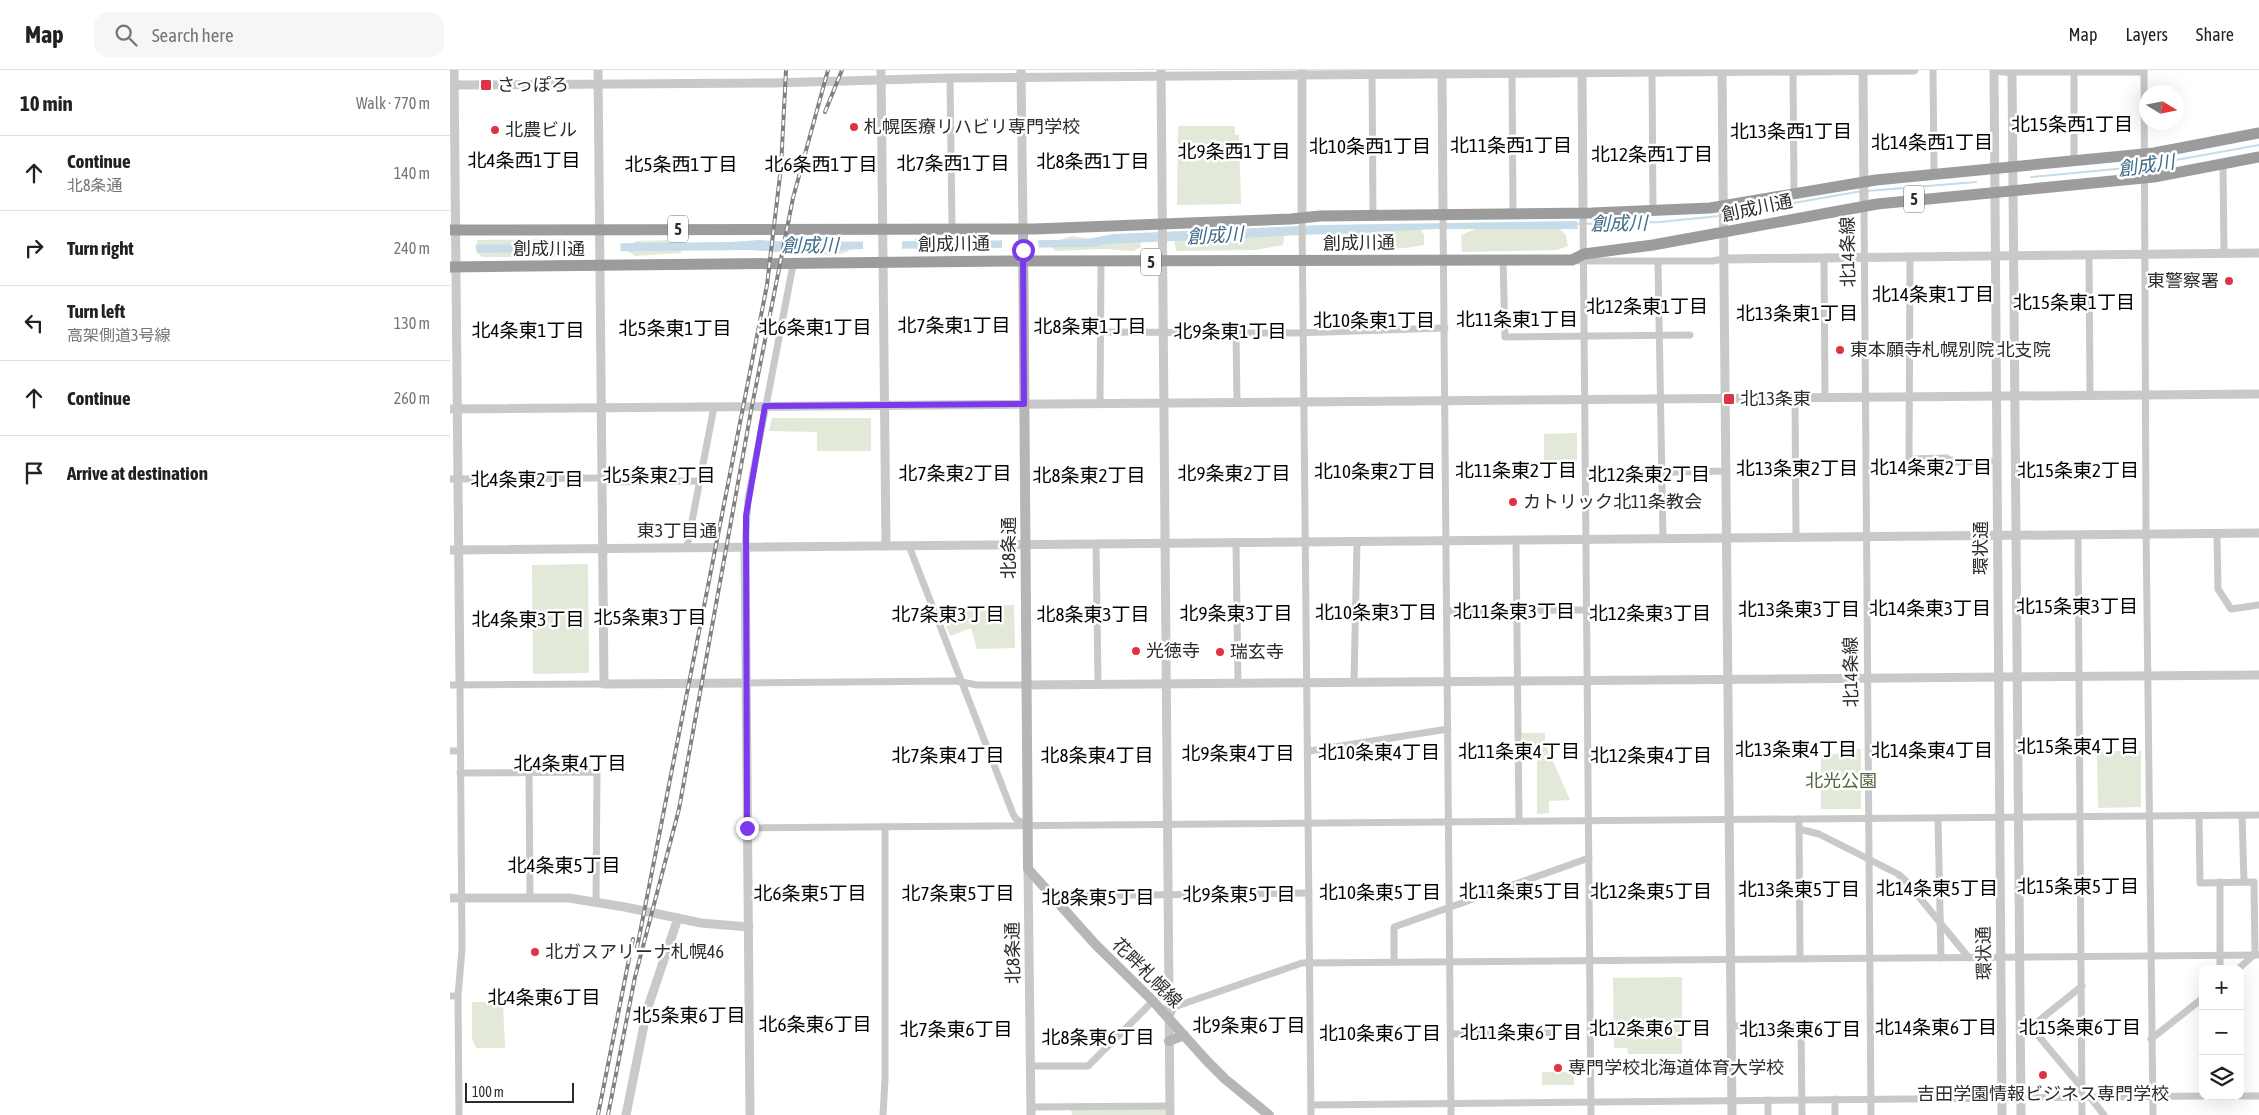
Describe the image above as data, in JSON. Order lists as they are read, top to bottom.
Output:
{
  "streets": {
    "highway": ["5", "創成川通"],
    "main road": ["北8条通", "花畔札幌線"],
    "street": ["北14条線", "東3丁目通", "環状通"]
  },
  "crossings": [
    ["創成川通", "北14条線"],
    ["創成川通", "北8条通"],
    ["創成川通", "環状通"],
    ["北14条線", "東3丁目通"],
    ["東3丁目通", "北8条通"],
    ["東3丁目通", "環状通"],
    ["北8条通", "花畔札幌線"]
  ],
  "districts": [
    "北15条西1丁目",
    "北13条西1丁目",
    "北14条西1丁目",
    "北11条西1丁目",
    "北10条西1丁目",
    "北9条西1丁目",
    "北12条西1丁目",
    "北4条西1丁目",
    "北8条西1丁目",
    "北7条西1丁目",
    "北5条西1丁目",
    "北6条西1丁目",
    "北14条東1丁目",
    "北15条東1丁目",
    "北12条東1丁目",
    "北13条東1丁目",
    "北11条東1丁目",
    "北10条東1丁目",
    "北7条東1丁目",
    "北8条東1丁目",
    "北6条東1丁目",
    "北5条東1丁目",
    "北4条東1丁目",
    "北9条東1丁目",
    "北14条東2丁目",
    "北13条東2丁目",
    "北11条東2丁目",
    "北15条東2丁目",
    "北10条東2丁目",
    "北7条東2丁目",
    "北9条東2丁目",
    "北12条東2丁目",
    "北5条東2丁目",
    "北8条東2丁目",
    "北4条東2丁目",
    "北15条東3丁目",
    "北14条東3丁目",
    "北13条東3丁目",
    "北11条東3丁目",
    "北10条東3丁目",
    "北9条東3丁目",
    "北12条東3丁目",
    "北7条東3丁目",
    "北8条東3丁目",
    "北5条東3丁目",
    "北4条東3丁目",
    "北15条東4丁目",
    "北13条東4丁目",
    "北14条東4丁目",
    "北11条東4丁目",
    "北10条東4丁目",
    "北9条東4丁目",
    "北7条東4丁目",
    "北8条東4丁目",
    "北12条東4丁目",
    "北4条東4丁目",
    "北4条東5丁目",
    "北15条東5丁目",
    "北14条東5丁目",
    "北13条東5丁目",
    "北11条東5丁目",
    "北12条東5丁目",
    "北10条東5丁目",
    "北6条東5丁目",
    "北7条東5丁目",
    "北9条東5丁目",
    "北8条東5丁目",
    "北4条東6丁目",
    "北5条東6丁目",
    "北6条東6丁目",
    "北9条東6丁目",
    "北14条東6丁目",
    "北15条東6丁目",
    "北12条東6丁目",
    "北7条東6丁目",
    "北13条東6丁目",
    "北11条東6丁目",
    "北10条東6丁目",
    "北8条東6丁目"
  ],
  "water": ["創成川"],
  "parks": ["北光公園"],
  "places": {
    "transit": ["さっぽろ", "北13条東"],
    "other": [
      "札幌医療リハビリ専門学校",
      "北農ビル",
      "東警察署",
      "東本願寺札幌別院 北支院",
      "カトリック北11条教会",
      "光徳寺",
      "瑞玄寺",
      "北ガスアリーナ札幌46",
      "専門学校北海道体育大学校",
      "吉田学園情報ビジネス専門学校"
    ]
  },
  "scale_bar": "100 m",
  "north": "right",
  "page": {
    "header": "Map",
    "search": "Search here",
    "nav": ["Map", "Layers", "Share"],
    "heading": ["10 min", "Walk · 770 m"],
    "list": [
      ["Continue", "北8条通", "140 m"],
      ["Turn right", "240 m"],
      ["Turn left", "高架側道3号線", "130 m"],
      ["Continue", "260 m"],
      "Arrive at destination"
    ],
    "map_buttons": ["+", "−"],
    "scale": "100 m"
  }
}
